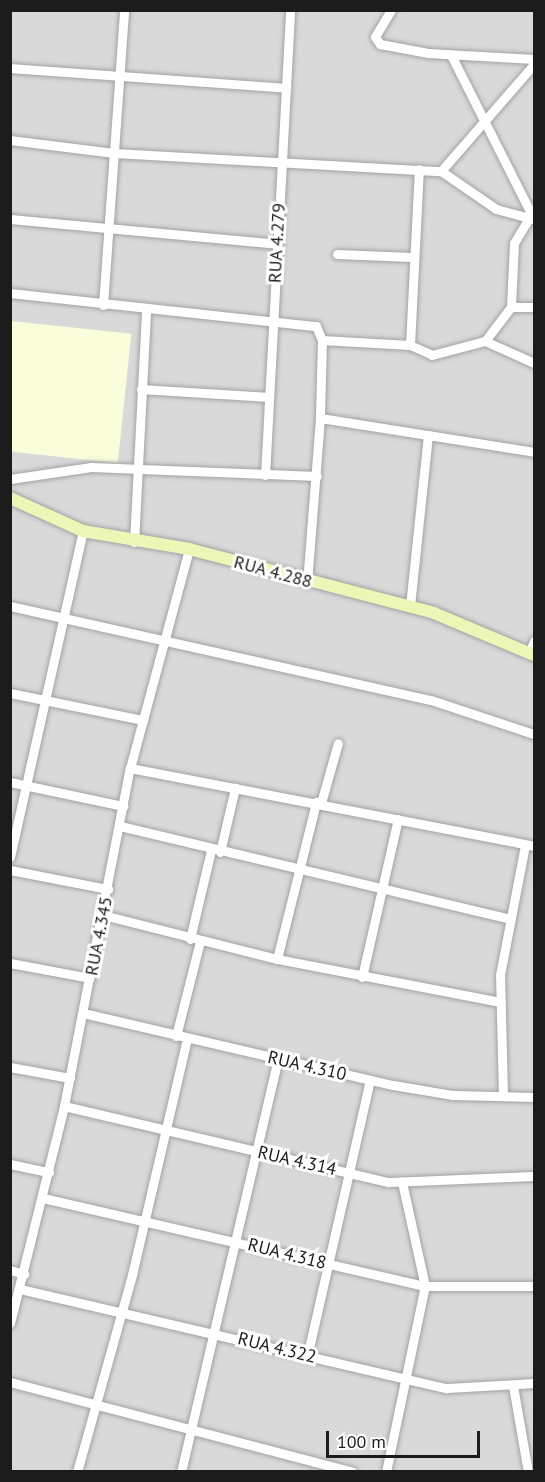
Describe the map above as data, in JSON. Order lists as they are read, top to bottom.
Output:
{
  "streets": {
    "street": [
      "RUA 4.279",
      "RUA 4.288",
      "RUA 4.345",
      "RUA 4.310",
      "RUA 4.314",
      "RUA 4.318",
      "RUA 4.322"
    ]
  },
  "crossings": [
    ["RUA 4.288", "RUA 4.345"],
    ["RUA 4.345", "RUA 4.310"],
    ["RUA 4.345", "RUA 4.314"],
    ["RUA 4.345", "RUA 4.318"],
    ["RUA 4.345", "RUA 4.322"]
  ],
  "scale_bar": "100 m"
}
